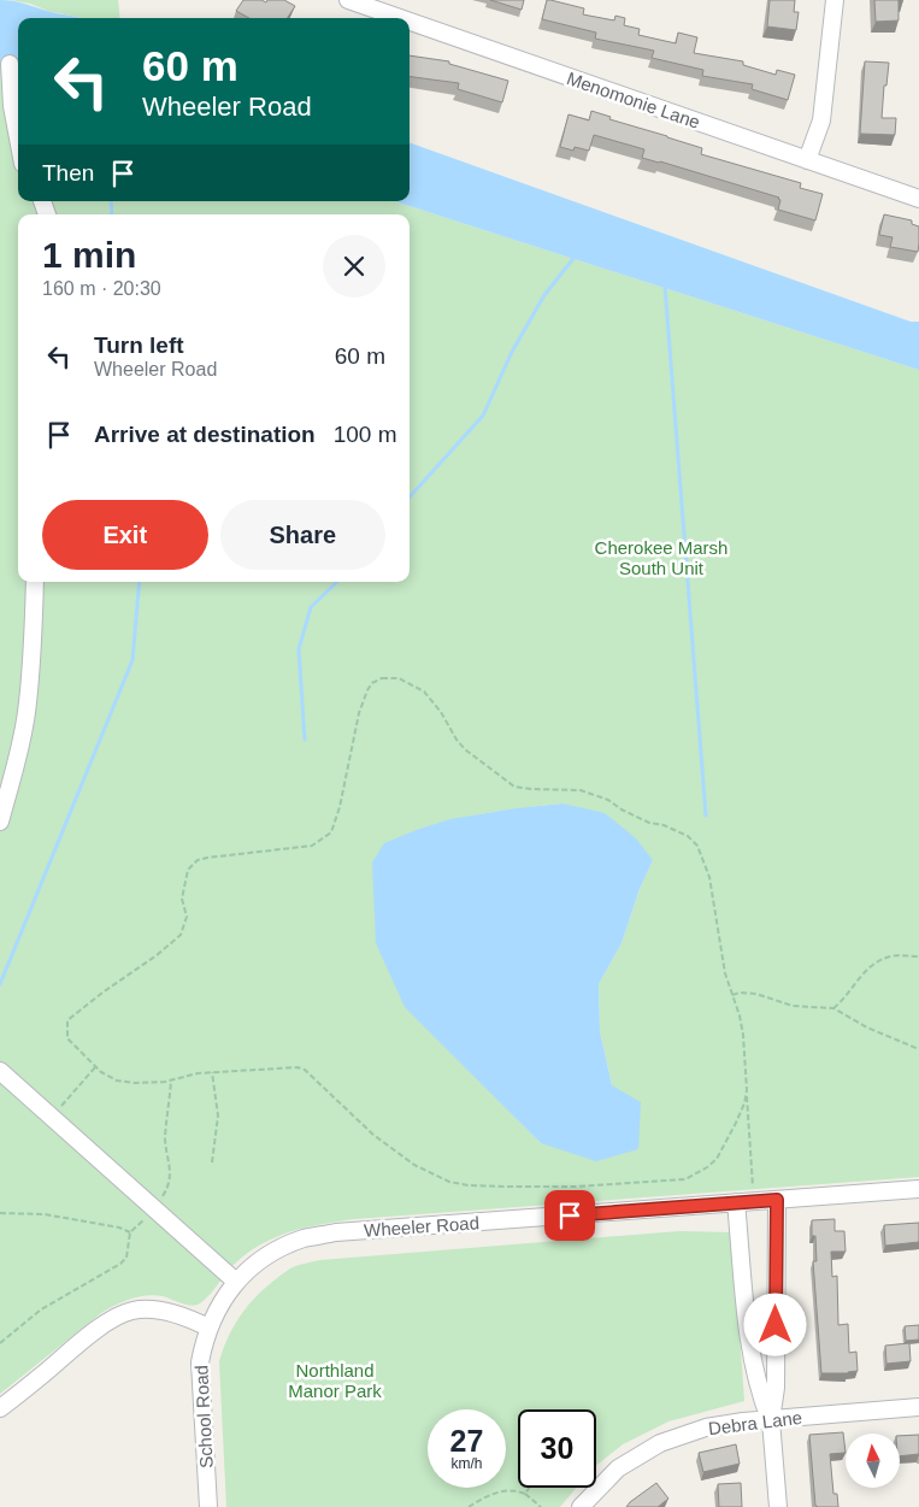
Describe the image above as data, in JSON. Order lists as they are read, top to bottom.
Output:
{
  "streets": {
    "street": [
      "Menomonie Lane",
      "Wheeler Road",
      "School Road",
      "Debra Lane"
    ]
  },
  "crossings": [
    ["Wheeler Road", "School Road"]
  ],
  "parks": ["Cherokee Marsh South Unit", "Northland Manor Park"],
  "north": "top",
  "page": {
    "turn": ["60 m", "Wheeler Road"],
    "then": "Then",
    "heading": ["1 min", "160 m · 20:30"],
    "list": [
      {
        "name": "Turn left",
        "note": "Wheeler Road",
        "value": "60 m"
      },
      {
        "name": "Arrive at destination",
        "value": "100 m"
      }
    ],
    "buttons": ["Exit", "Share"],
    "speed": "27 km/h",
    "limit": "30"
  }
}
